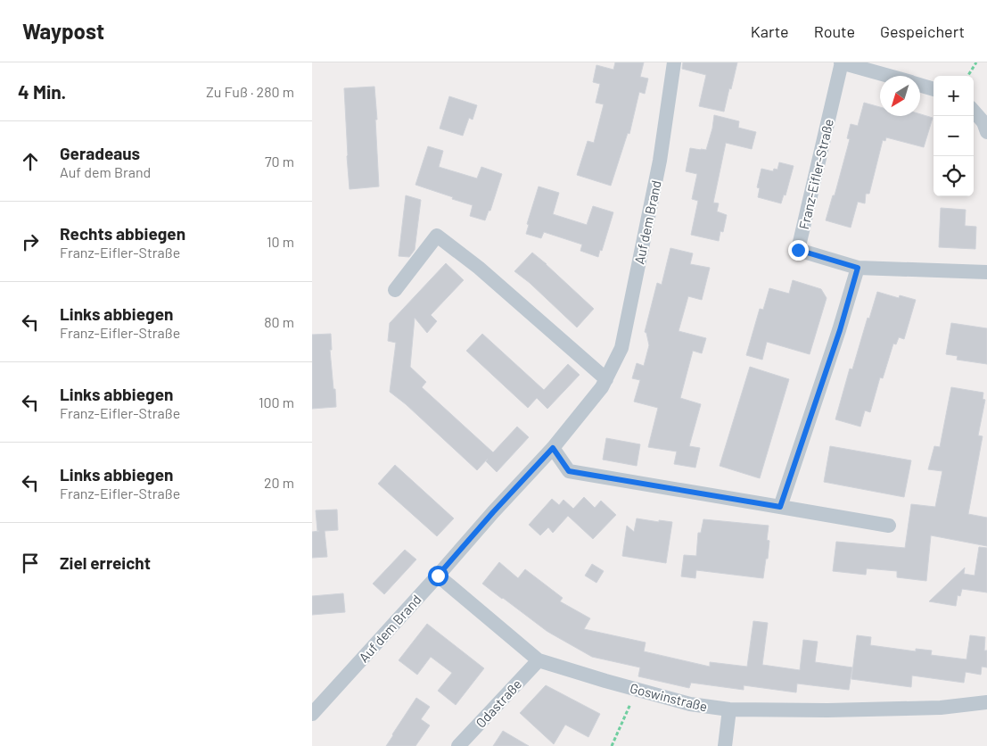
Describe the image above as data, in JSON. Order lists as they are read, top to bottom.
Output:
{
  "streets": {
    "street": [
      "Franz-Eifler-Straße",
      "Auf dem Brand",
      "Goswinstraße",
      "Odastraße"
    ]
  },
  "crossings": [
    ["Auf dem Brand", "Goswinstraße"],
    ["Goswinstraße", "Odastraße"]
  ],
  "north": "bottom left",
  "page": {
    "header": "Waypost",
    "nav": ["Karte", "Route", "Gespeichert"],
    "heading": ["4 Min.", "Zu Fuß · 280 m"],
    "map_buttons": ["+", "−"],
    "list": [
      ["Geradeaus", "Auf dem Brand", "70 m"],
      ["Rechts abbiegen", "Franz-Eifler-Straße", "10 m"],
      ["Links abbiegen", "Franz-Eifler-Straße", "80 m"],
      ["Links abbiegen", "Franz-Eifler-Straße", "100 m"],
      ["Links abbiegen", "Franz-Eifler-Straße", "20 m"],
      "Ziel erreicht"
    ]
  }
}
